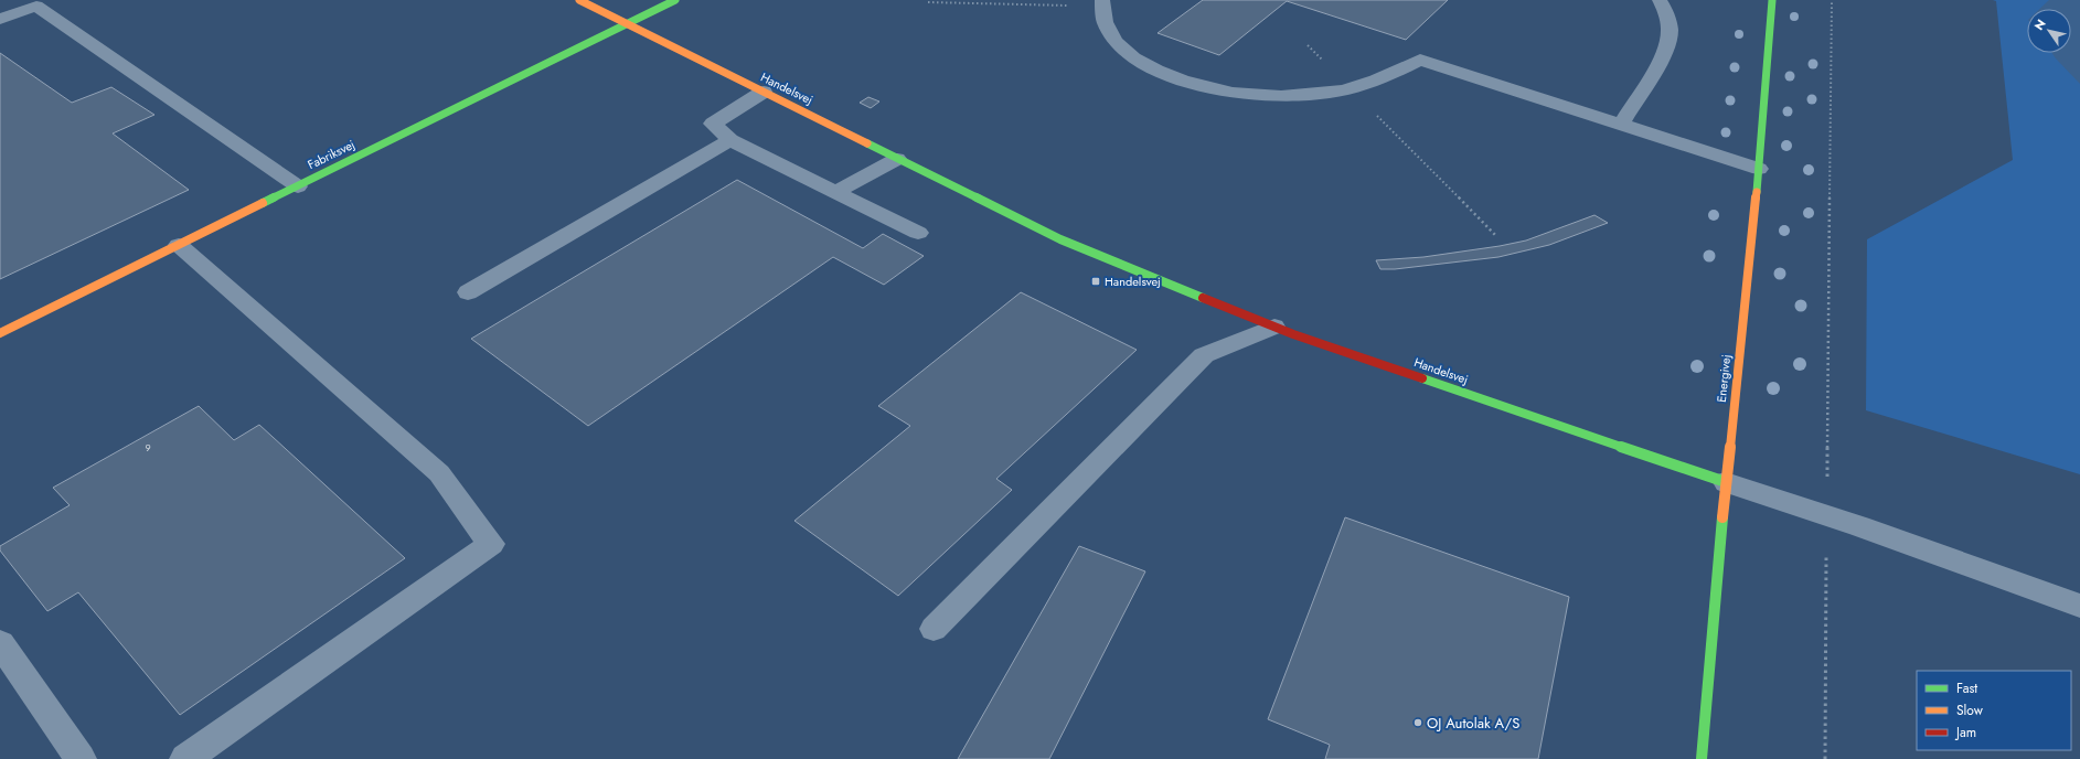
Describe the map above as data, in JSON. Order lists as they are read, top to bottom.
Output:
{
  "streets": {
    "street": ["Handelsvej", "Fabriksvej", "Energivej"]
  },
  "crossings": [
    ["Handelsvej", "Fabriksvej"],
    ["Handelsvej", "Energivej"]
  ],
  "places": {
    "transit": ["Handelsvej"],
    "other": ["OJ Autolak A/S"]
  },
  "house_numbers": ["9"],
  "legend": ["Fast", "Slow", "Jam"],
  "north": "top left"
}
